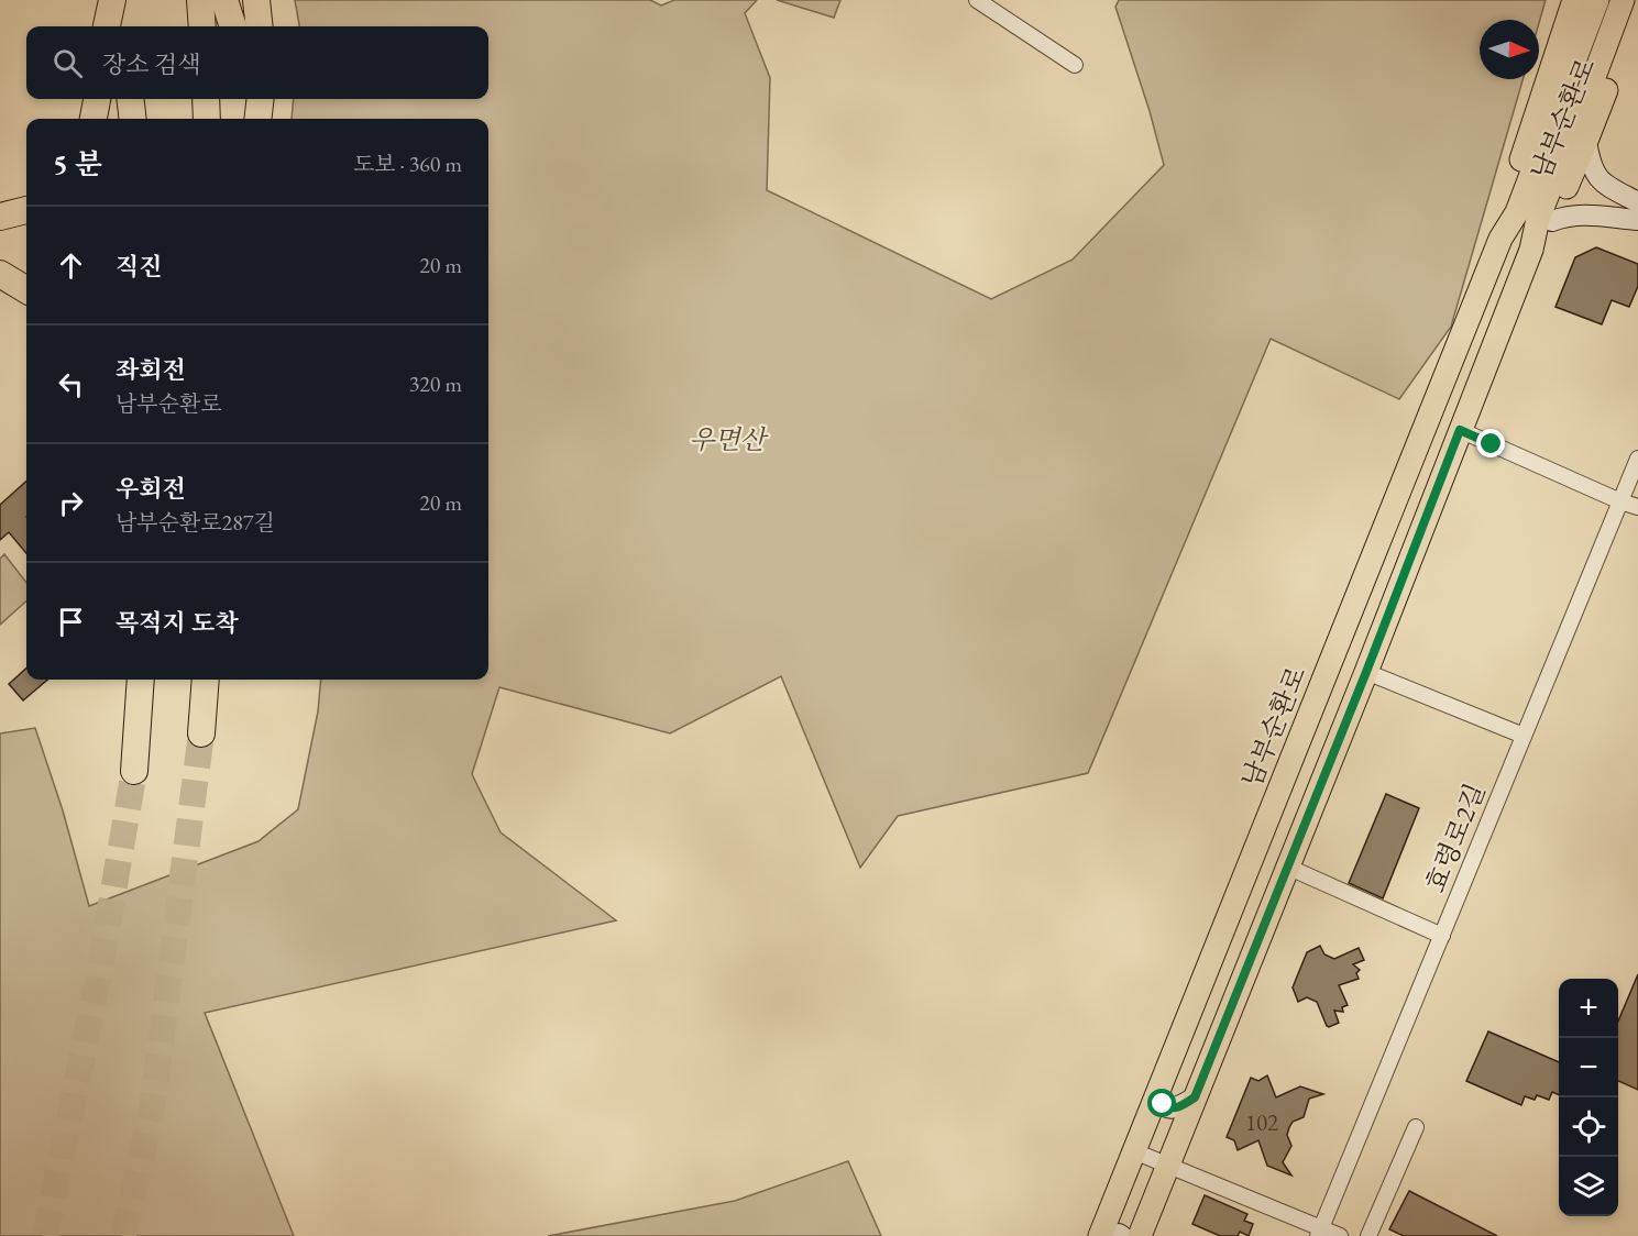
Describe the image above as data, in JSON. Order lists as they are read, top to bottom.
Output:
{
  "streets": {
    "main road": ["남부순환로"],
    "street": ["효령로2길"]
  },
  "parks": ["우면산"],
  "house_numbers": ["102"],
  "north": "right",
  "page": {
    "search": "장소 검색",
    "heading": ["5 분", "도보 · 360 m"],
    "list": [
      ["직진", "20 m"],
      ["좌회전", "남부순환로", "320 m"],
      ["우회전", "남부순환로287길", "20 m"],
      "목적지 도착"
    ],
    "map_buttons": ["+", "−"]
  }
}
